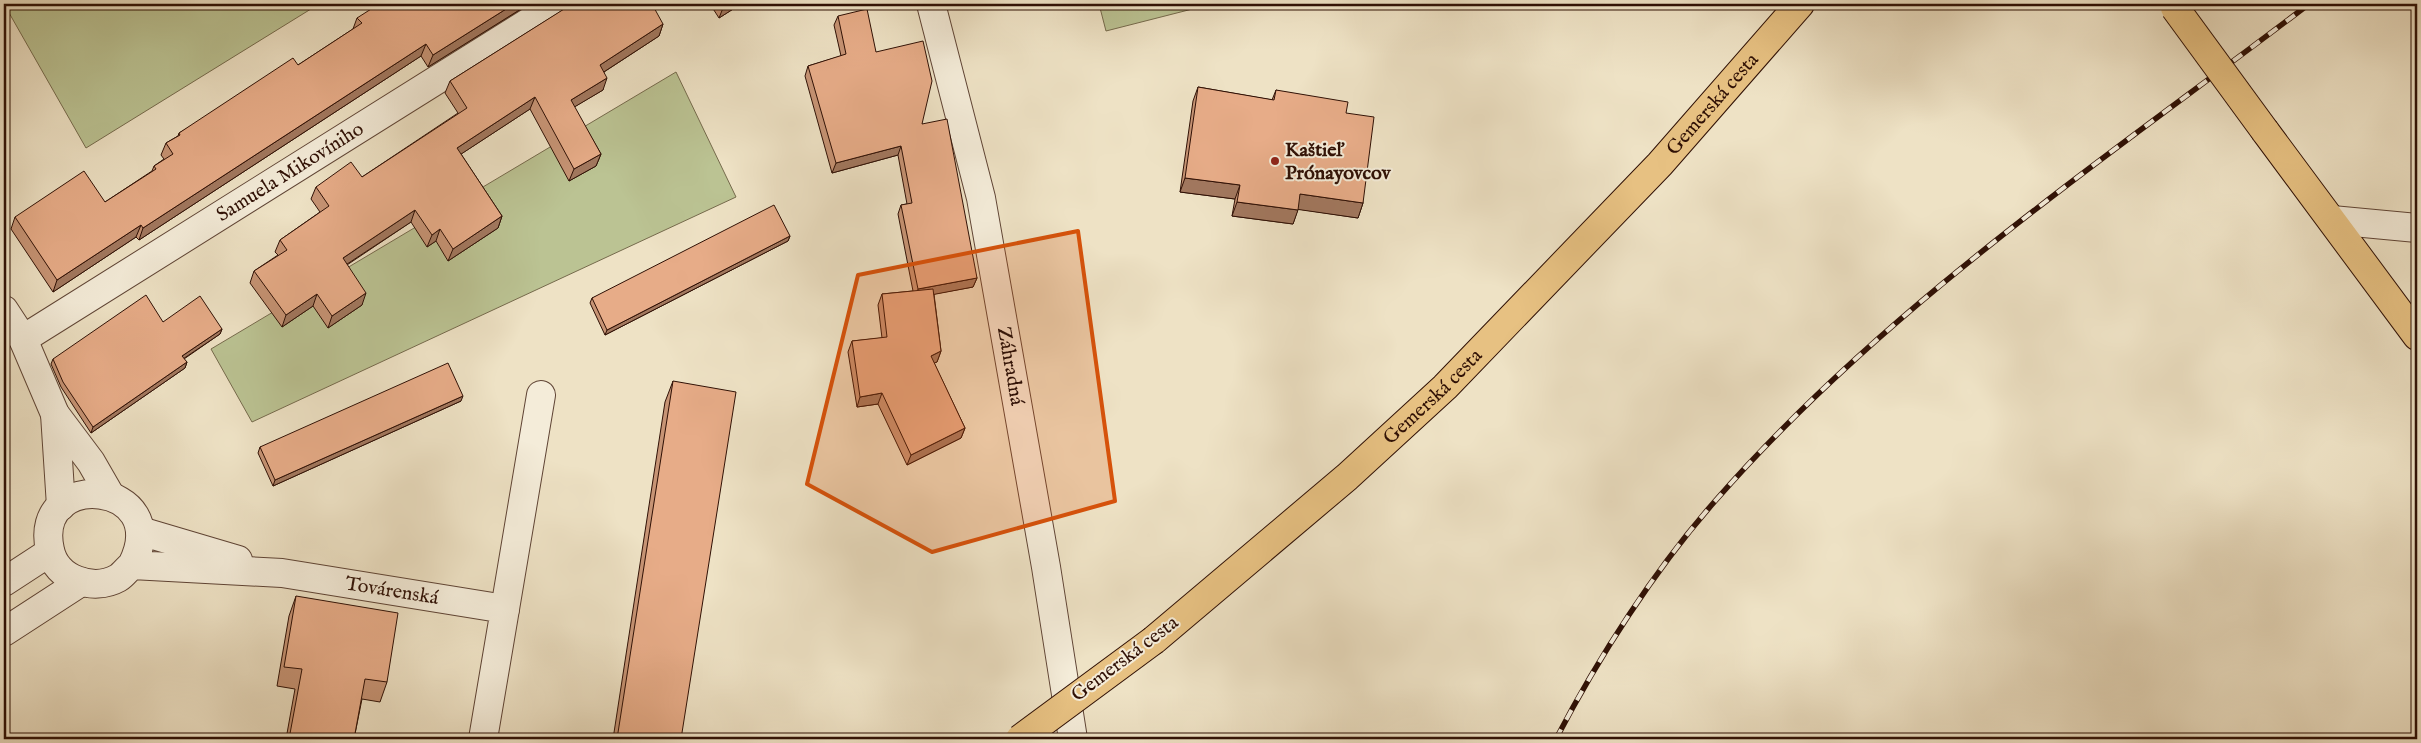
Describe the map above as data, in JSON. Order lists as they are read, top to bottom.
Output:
{
  "streets": {
    "main road": ["Gemerská cesta"],
    "street": ["Samuela Mikovíniho", "Záhradná", "Továrenská"]
  },
  "places": ["Kaštieľ Prónayovcov"]
}
